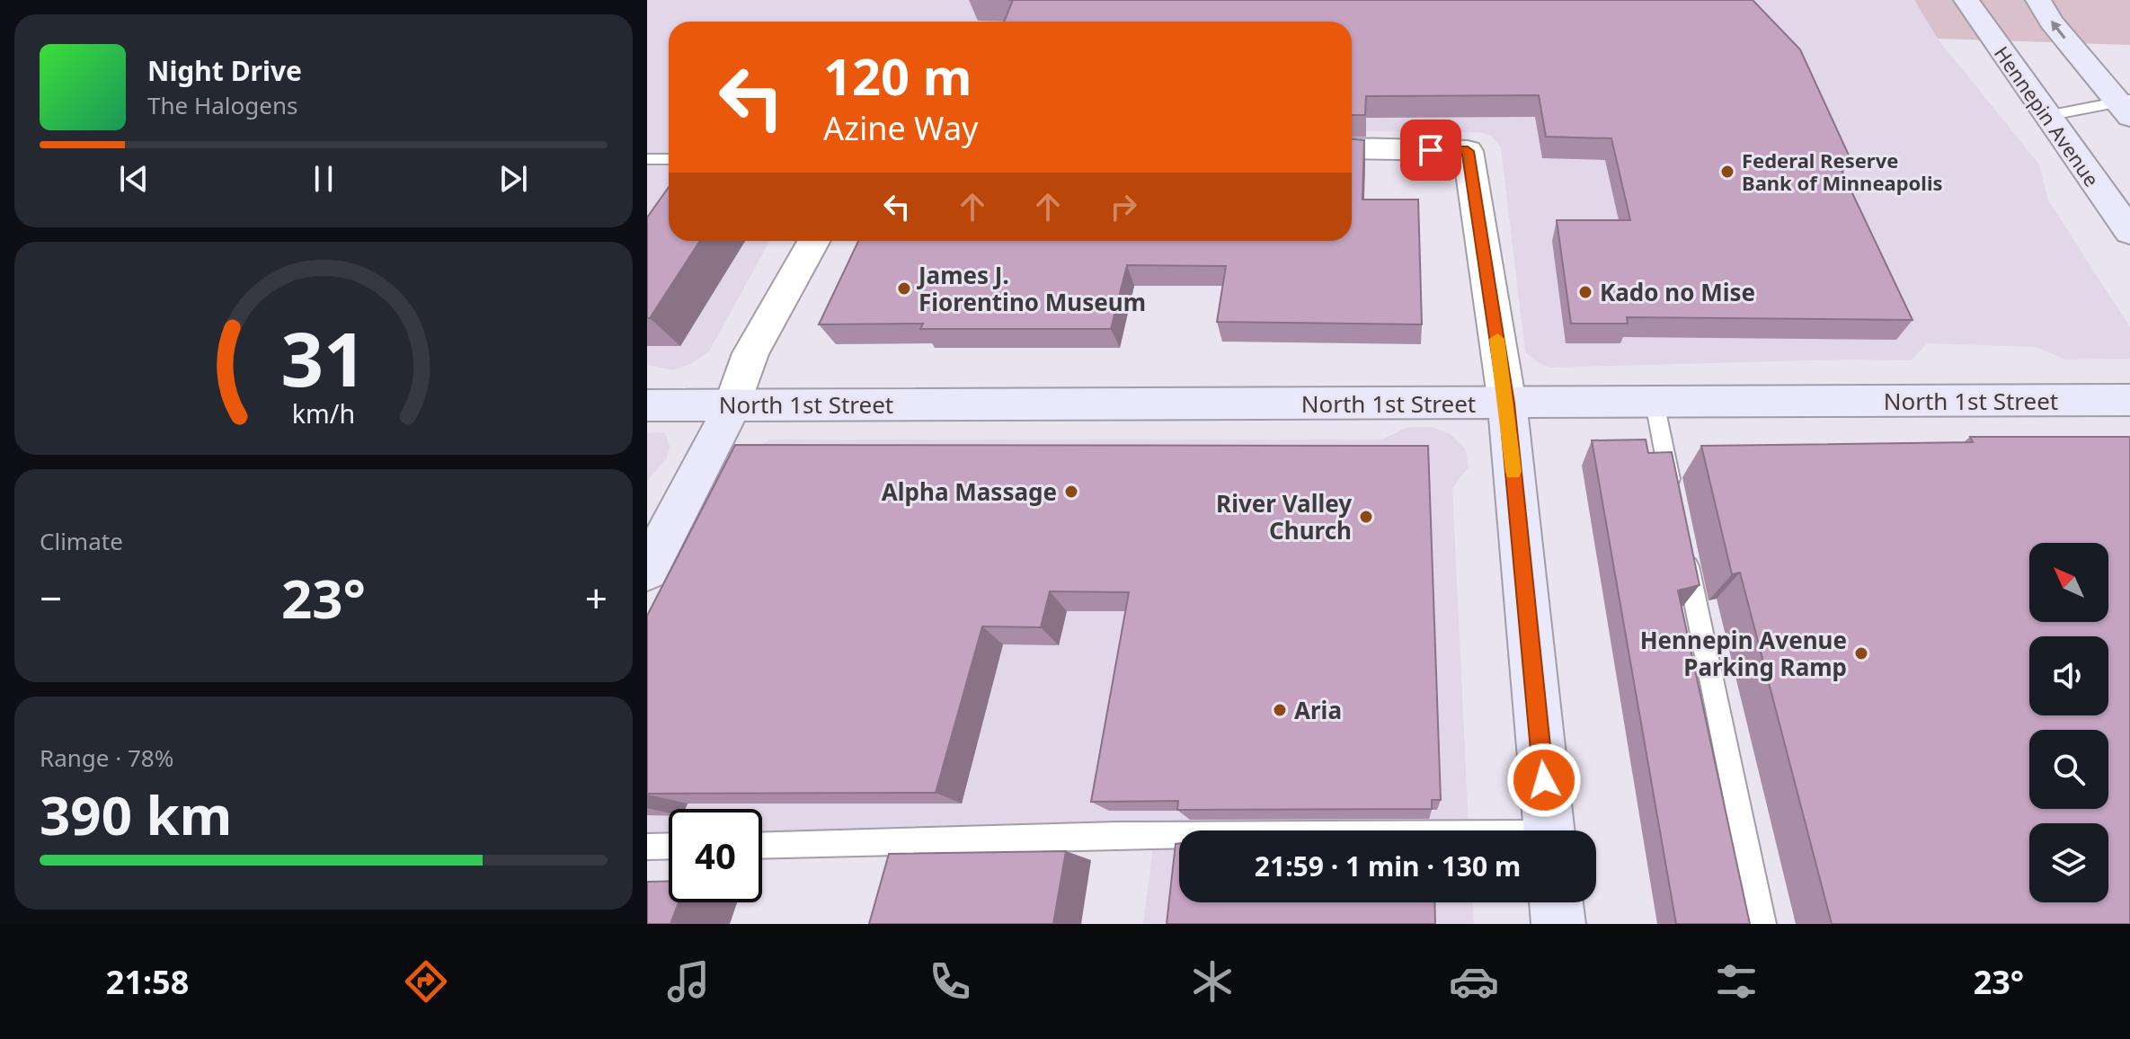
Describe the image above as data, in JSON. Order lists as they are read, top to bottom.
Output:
{
  "streets": {
    "street": ["Hennepin Avenue", "North 1st Street"]
  },
  "places": [
    "Federal Reserve Bank of Minneapolis",
    "James J. Fiorentino Museum",
    "Kado no Mise",
    "Alpha Massage",
    "River Valley Church",
    "Hennepin Avenue Parking Ramp",
    "Aria"
  ],
  "north": "top left",
  "page": {
    "turn": ["120 m", "Azine Way"],
    "song": ["Night Drive", "The Halogens"],
    "tile": [
      "Climate",
      ["Range · 78%", "390 km"]
    ],
    "heat": ["−", "23°", "+"],
    "limit": "40",
    "trip": "21:59 · 1 min · 130 m",
    "tabs": ["21:58", "23°"],
    "gauge": ["31", "km/h"]
  }
}
